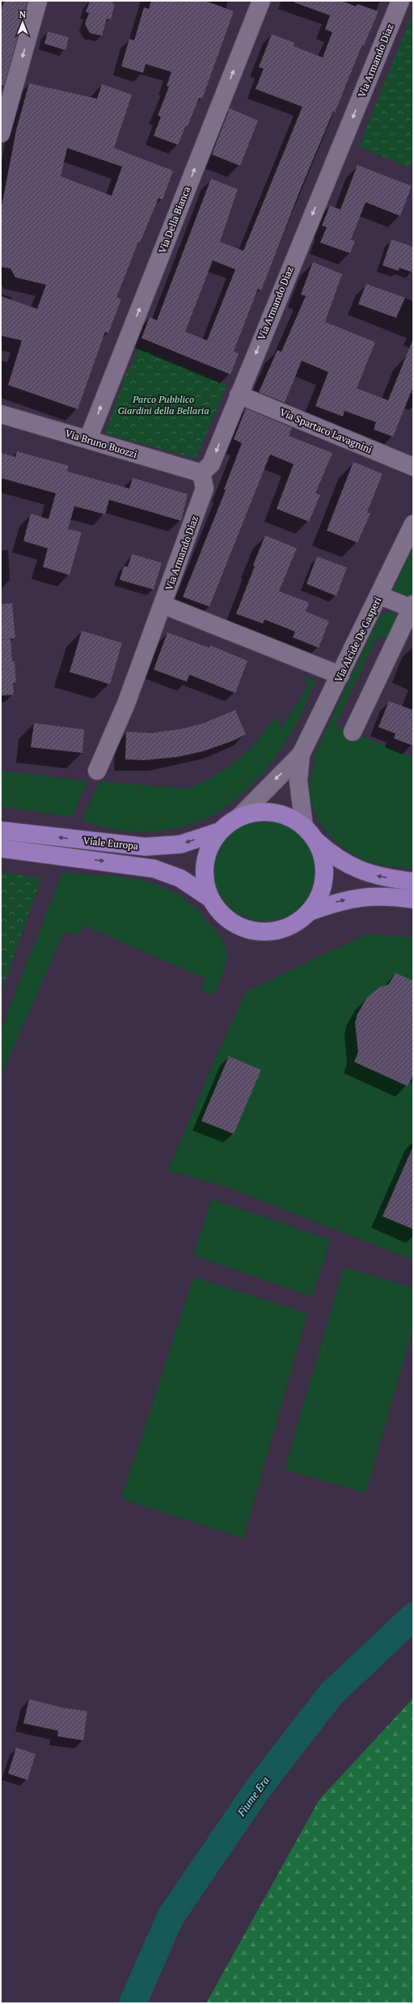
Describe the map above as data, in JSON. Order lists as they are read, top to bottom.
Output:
{
  "streets": {
    "main road": ["Viale Europa"],
    "street": [
      "Via Armando Diaz",
      "Via Della Bianca",
      "Via Spartaco Lavagnini",
      "Via Bruno Buozzi",
      "Via Alcide De Gasperi"
    ]
  },
  "crossings": [
    ["Via Armando Diaz", "Via Spartaco Lavagnini"],
    ["Via Armando Diaz", "Via Bruno Buozzi"],
    ["Via Della Bianca", "Via Bruno Buozzi"],
    ["Via Alcide De Gasperi", "Viale Europa"]
  ],
  "one_way": ["Via Armando Diaz", "Via Della Bianca"],
  "water": ["Fiume Era"],
  "parks": ["Parco Pubblico Giardini della Bellaria"],
  "north": "top"
}
